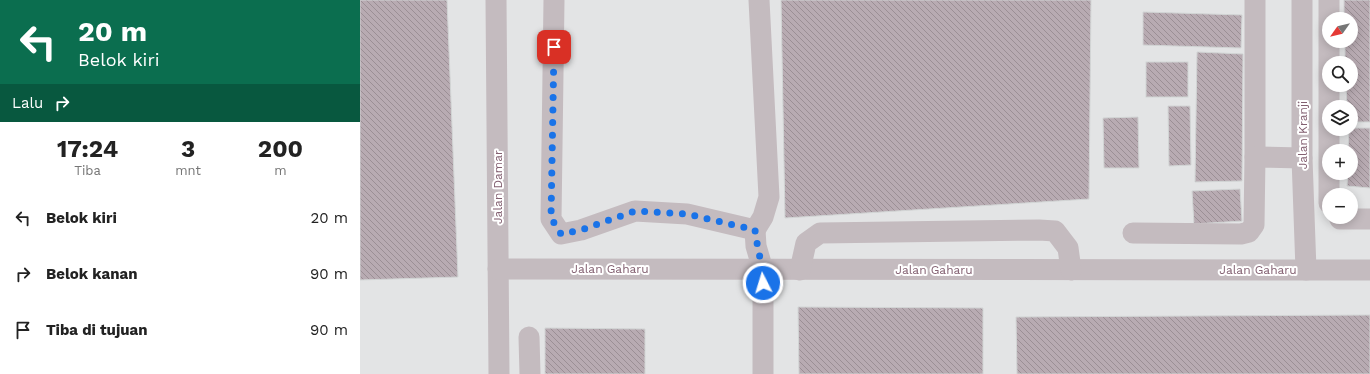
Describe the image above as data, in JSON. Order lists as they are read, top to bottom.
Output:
{
  "streets": {
    "street": ["Jalan Kranji", "Jalan Damar", "Jalan Gaharu"]
  },
  "crossings": [
    ["Jalan Kranji", "Jalan Gaharu"],
    ["Jalan Damar", "Jalan Gaharu"]
  ],
  "north": "bottom left",
  "page": {
    "turn": ["20 m", "Belok kiri"],
    "map_buttons": ["+", "−"],
    "then": "Lalu",
    "eta": [
      "17:24",
      "Tiba",
      "3",
      "mnt",
      "200",
      "m"
    ],
    "list": [
      {
        "name": "Belok kiri",
        "value": "20 m"
      },
      {
        "name": "Belok kanan",
        "value": "90 m"
      },
      {
        "name": "Tiba di tujuan",
        "value": "90 m"
      }
    ]
  }
}
